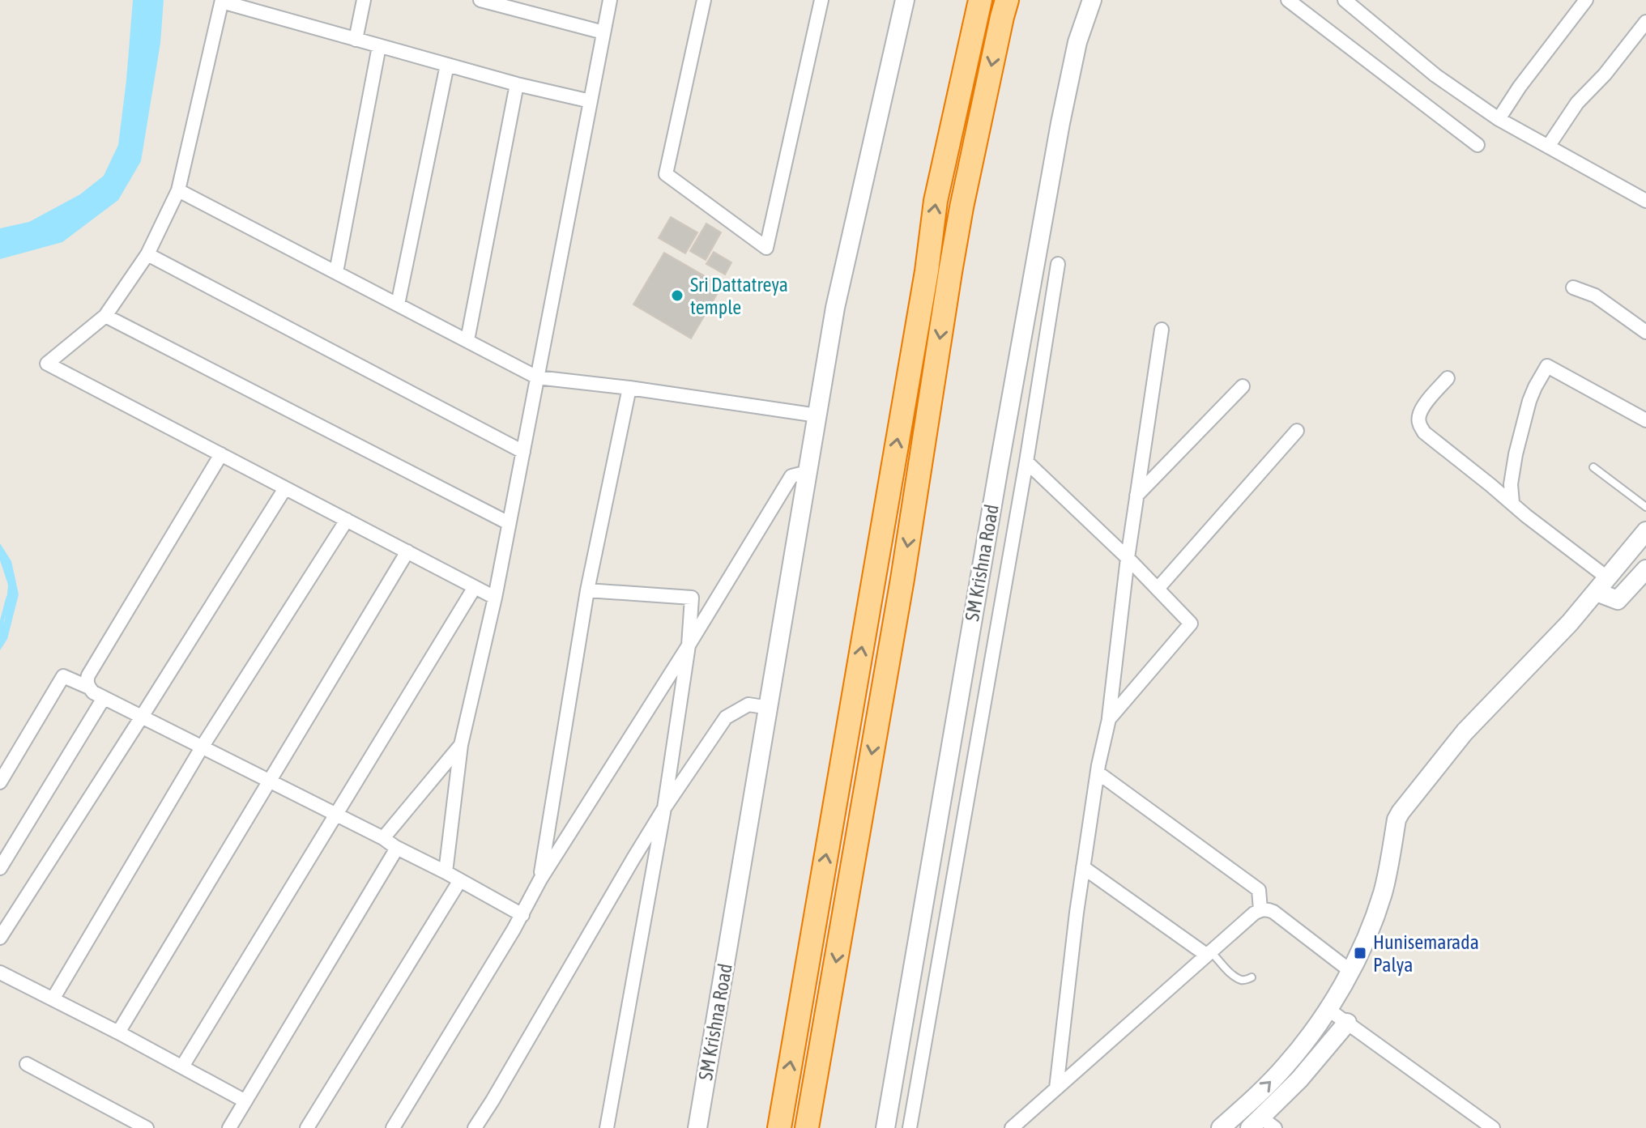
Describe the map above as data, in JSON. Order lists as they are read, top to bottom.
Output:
{
  "streets": {
    "street": ["SM Krishna Road"]
  },
  "places": {
    "other": ["Sri Dattatreya temple"],
    "transit": ["Hunisemarada Palya"]
  }
}
